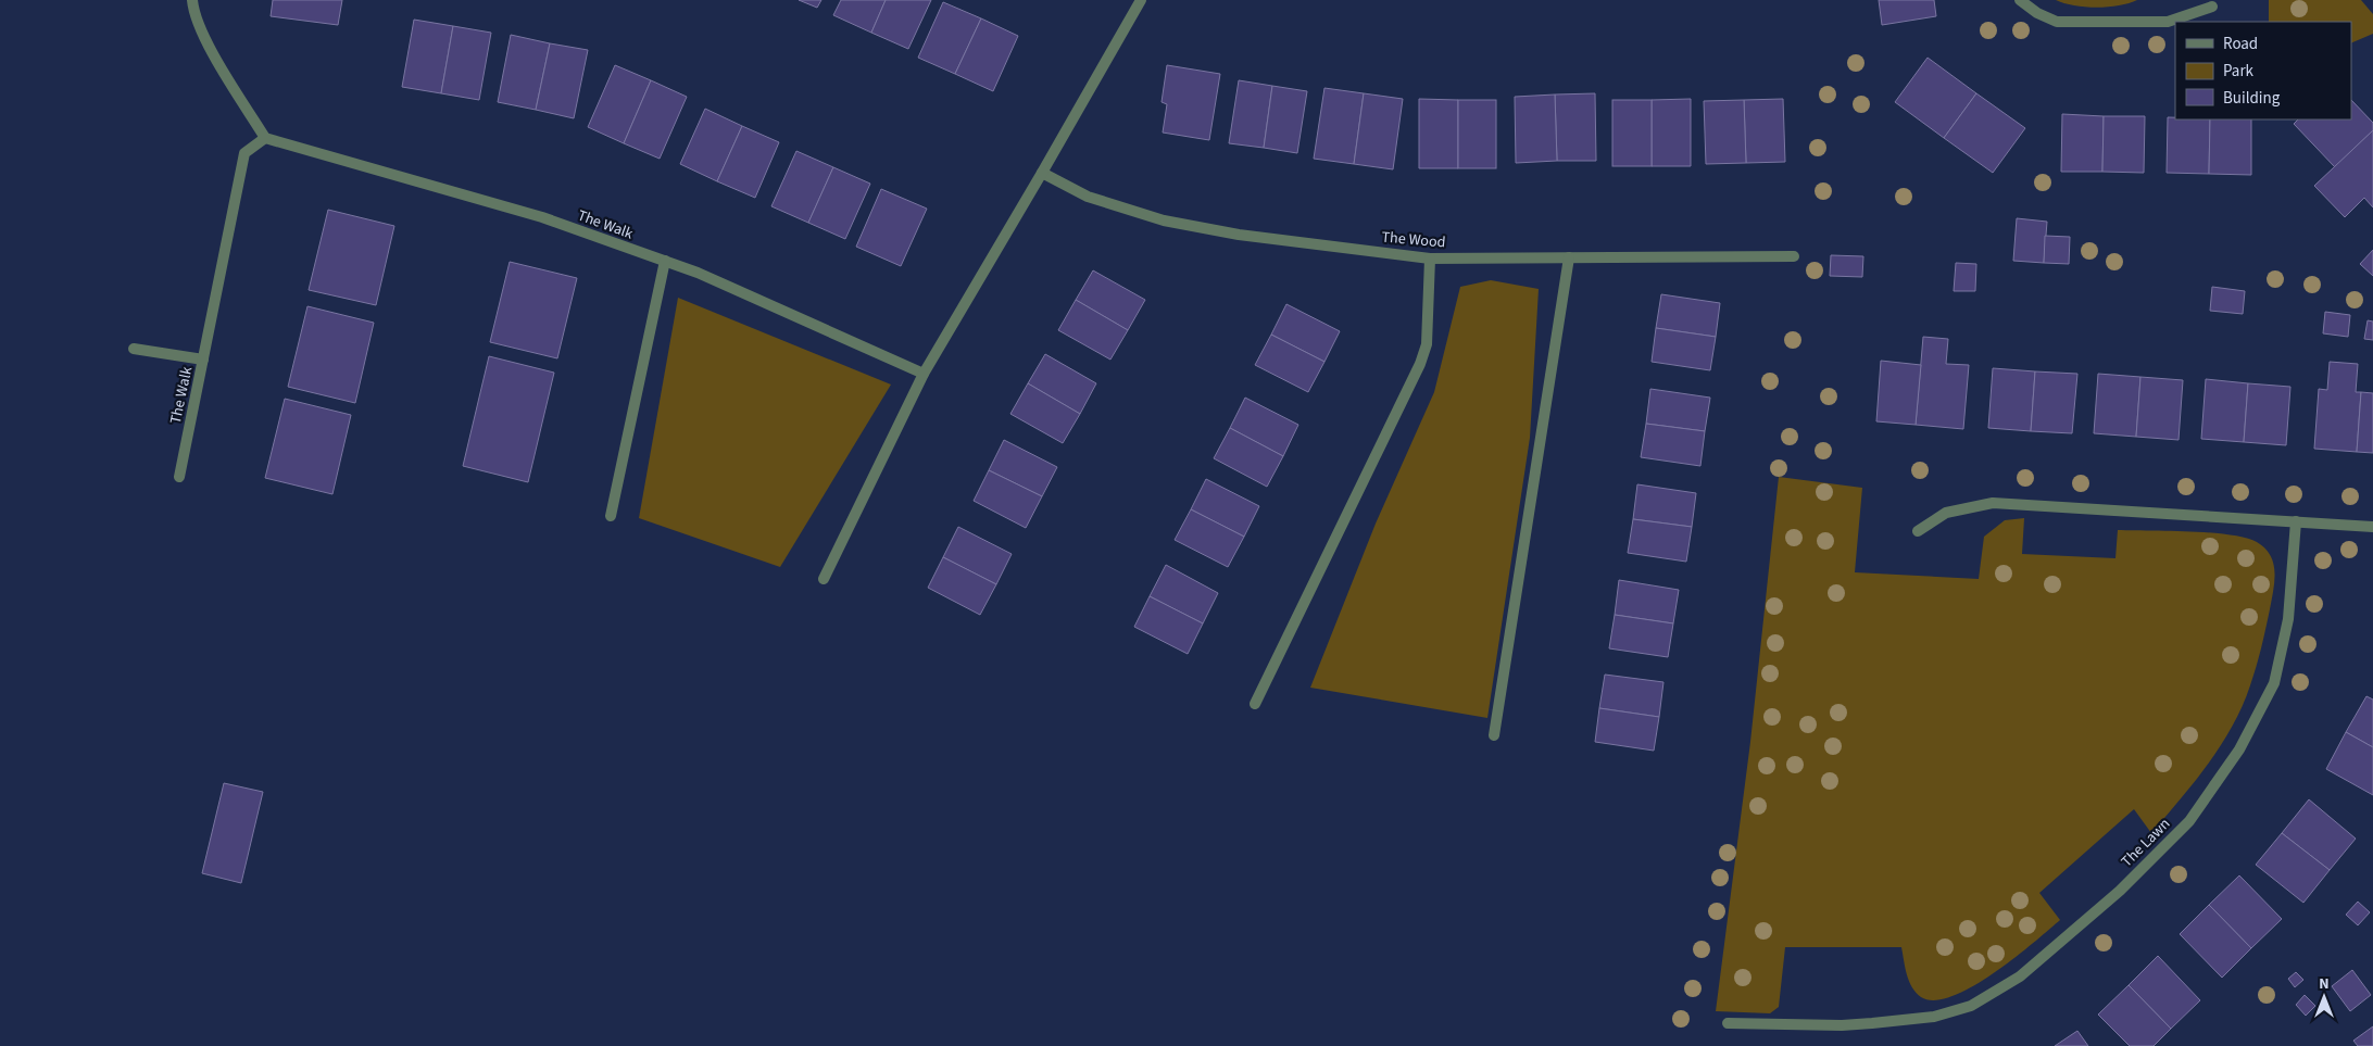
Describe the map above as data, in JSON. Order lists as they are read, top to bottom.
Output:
{
  "streets": {
    "street": ["The Walk", "The Wood", "The Lawn"]
  },
  "legend": ["Road", "Park", "Building"],
  "north": "top"
}
